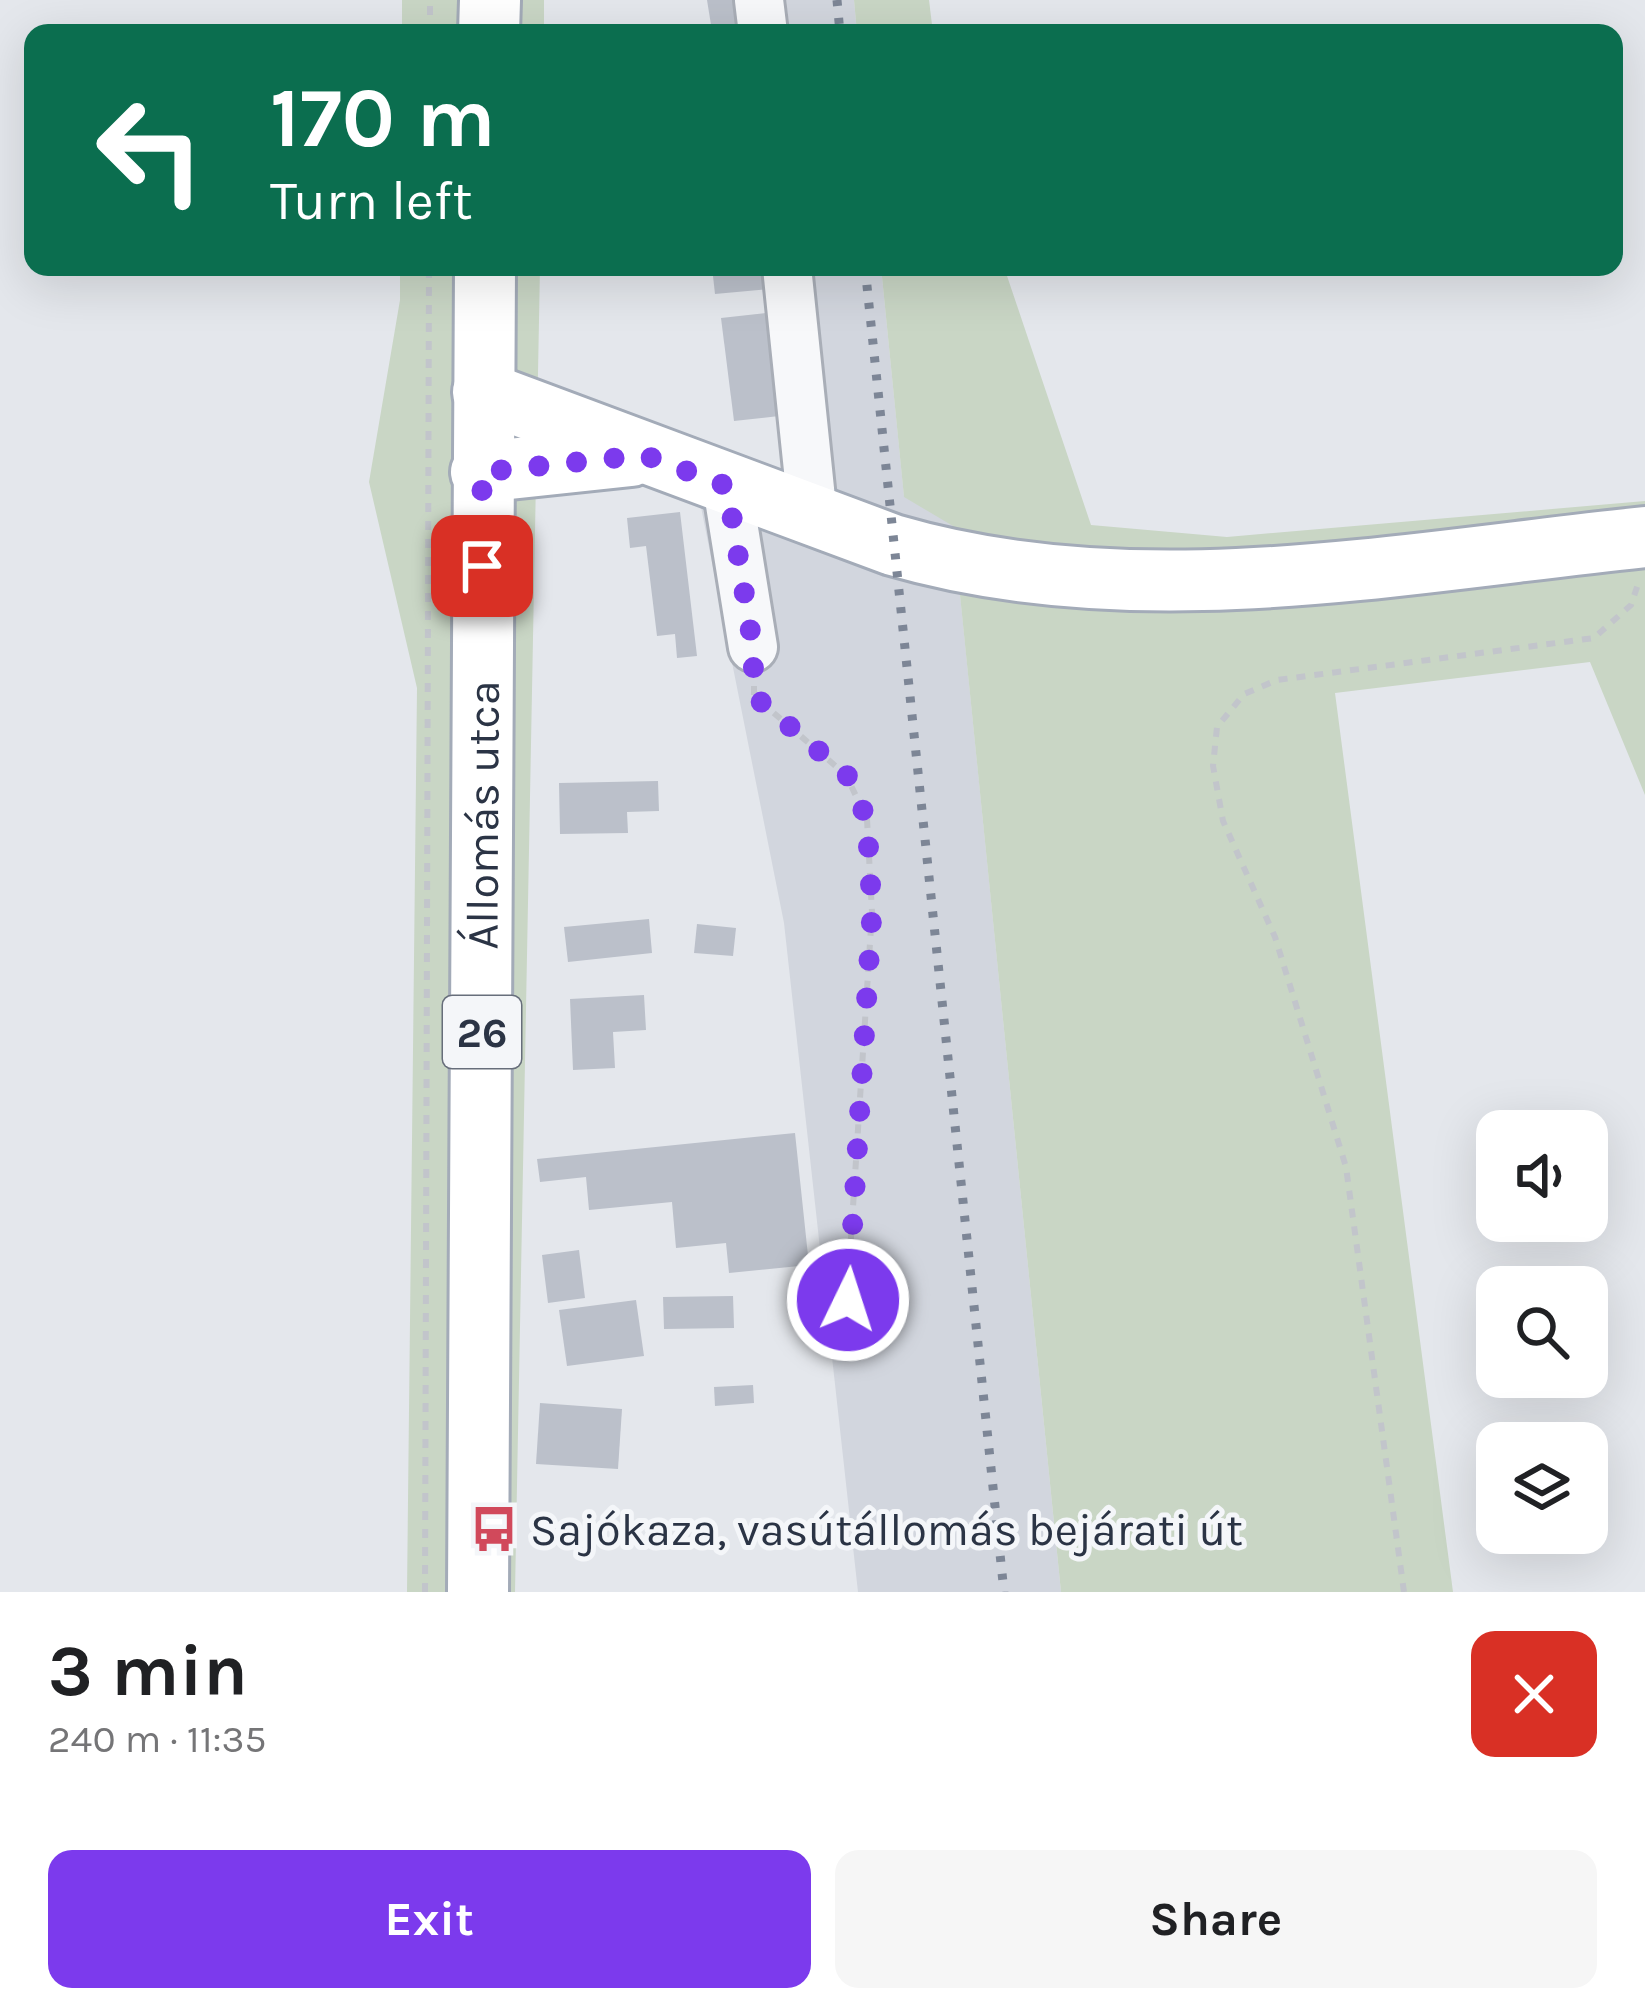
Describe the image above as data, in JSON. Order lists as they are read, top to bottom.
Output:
{
  "streets": {
    "main road": ["Állomás utca", "26"]
  },
  "crossings": [
    ["Állomás utca", "26"]
  ],
  "places": {
    "bus stop": ["Sajókaza, vasútállomás bejárati út"]
  },
  "page": {
    "turn": ["170 m", "Turn left"],
    "heading": ["3 min", "240 m · 11:35"],
    "buttons": ["Exit", "Share"]
  }
}
